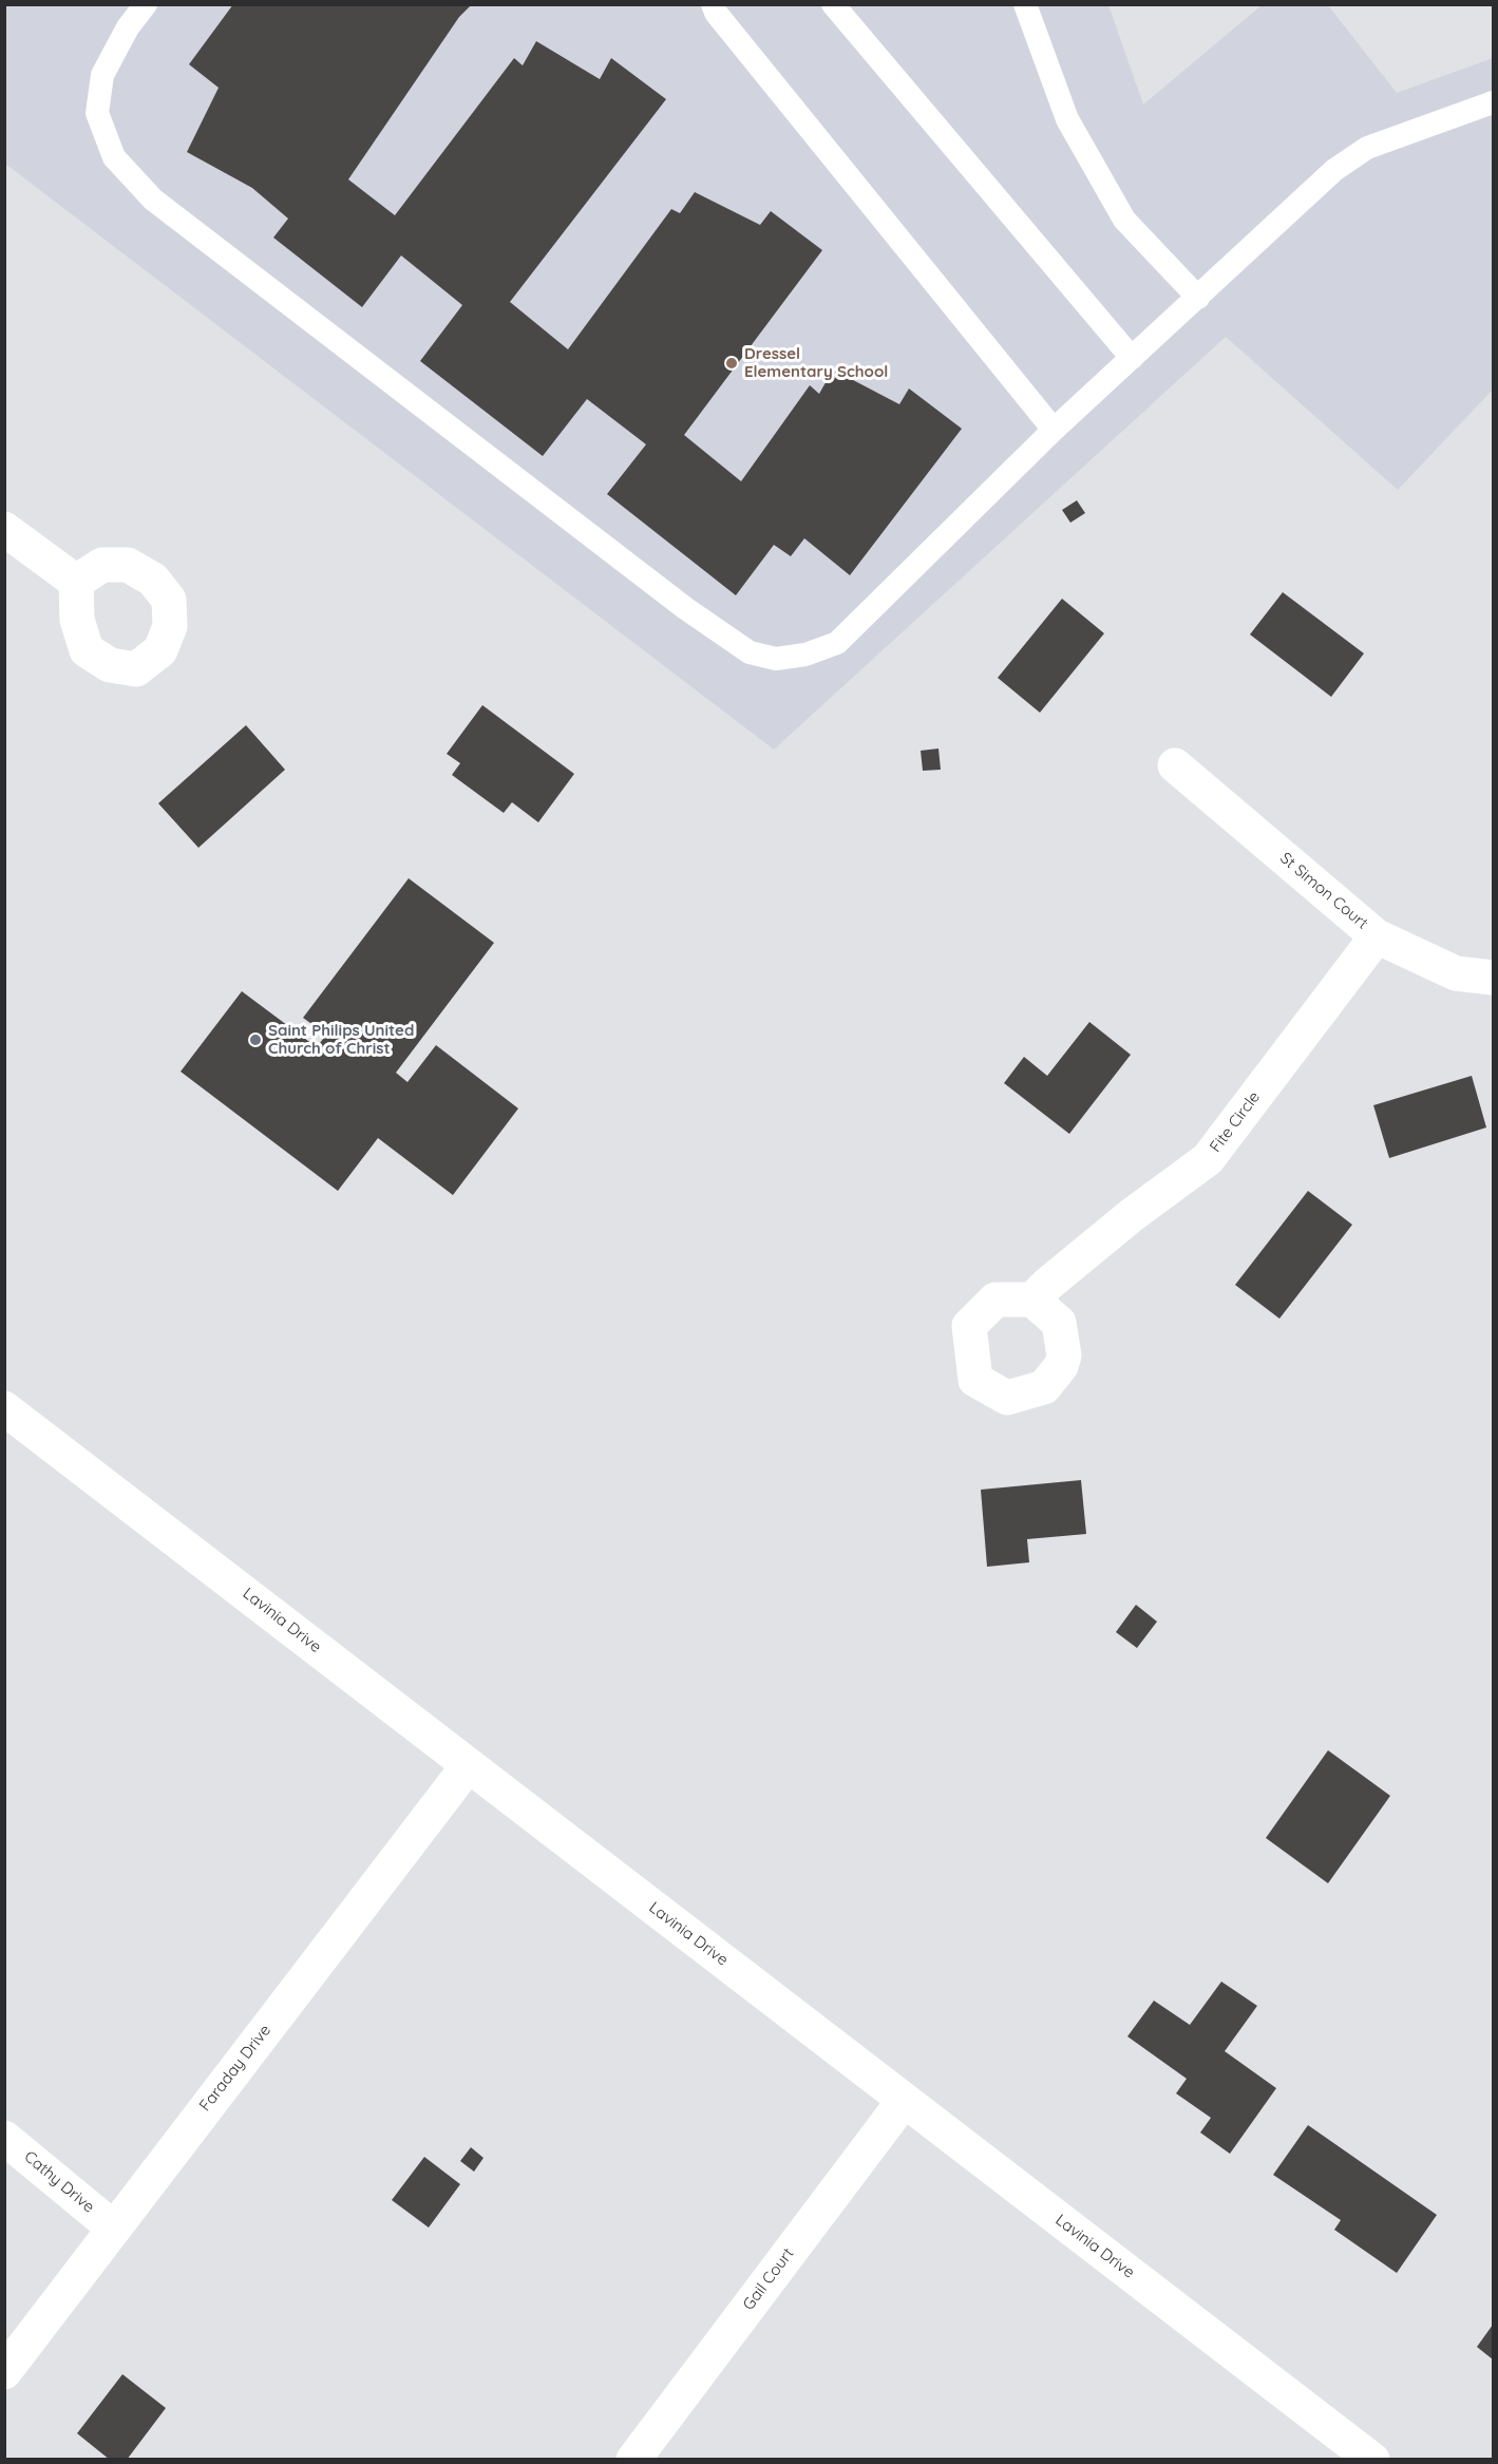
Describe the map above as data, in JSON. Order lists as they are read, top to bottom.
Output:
{
  "streets": {
    "street": [
      "St Simon Court",
      "Fite Circle",
      "Lavinia Drive",
      "Faraday Drive",
      "Cathy Drive",
      "Gail Court"
    ]
  },
  "crossings": [
    ["St Simon Court", "Fite Circle"],
    ["Lavinia Drive", "Faraday Drive"],
    ["Lavinia Drive", "Gail Court"],
    ["Faraday Drive", "Cathy Drive"]
  ],
  "places": ["Dressel Elementary School", "Saint Philips United Church of Christ"]
}
